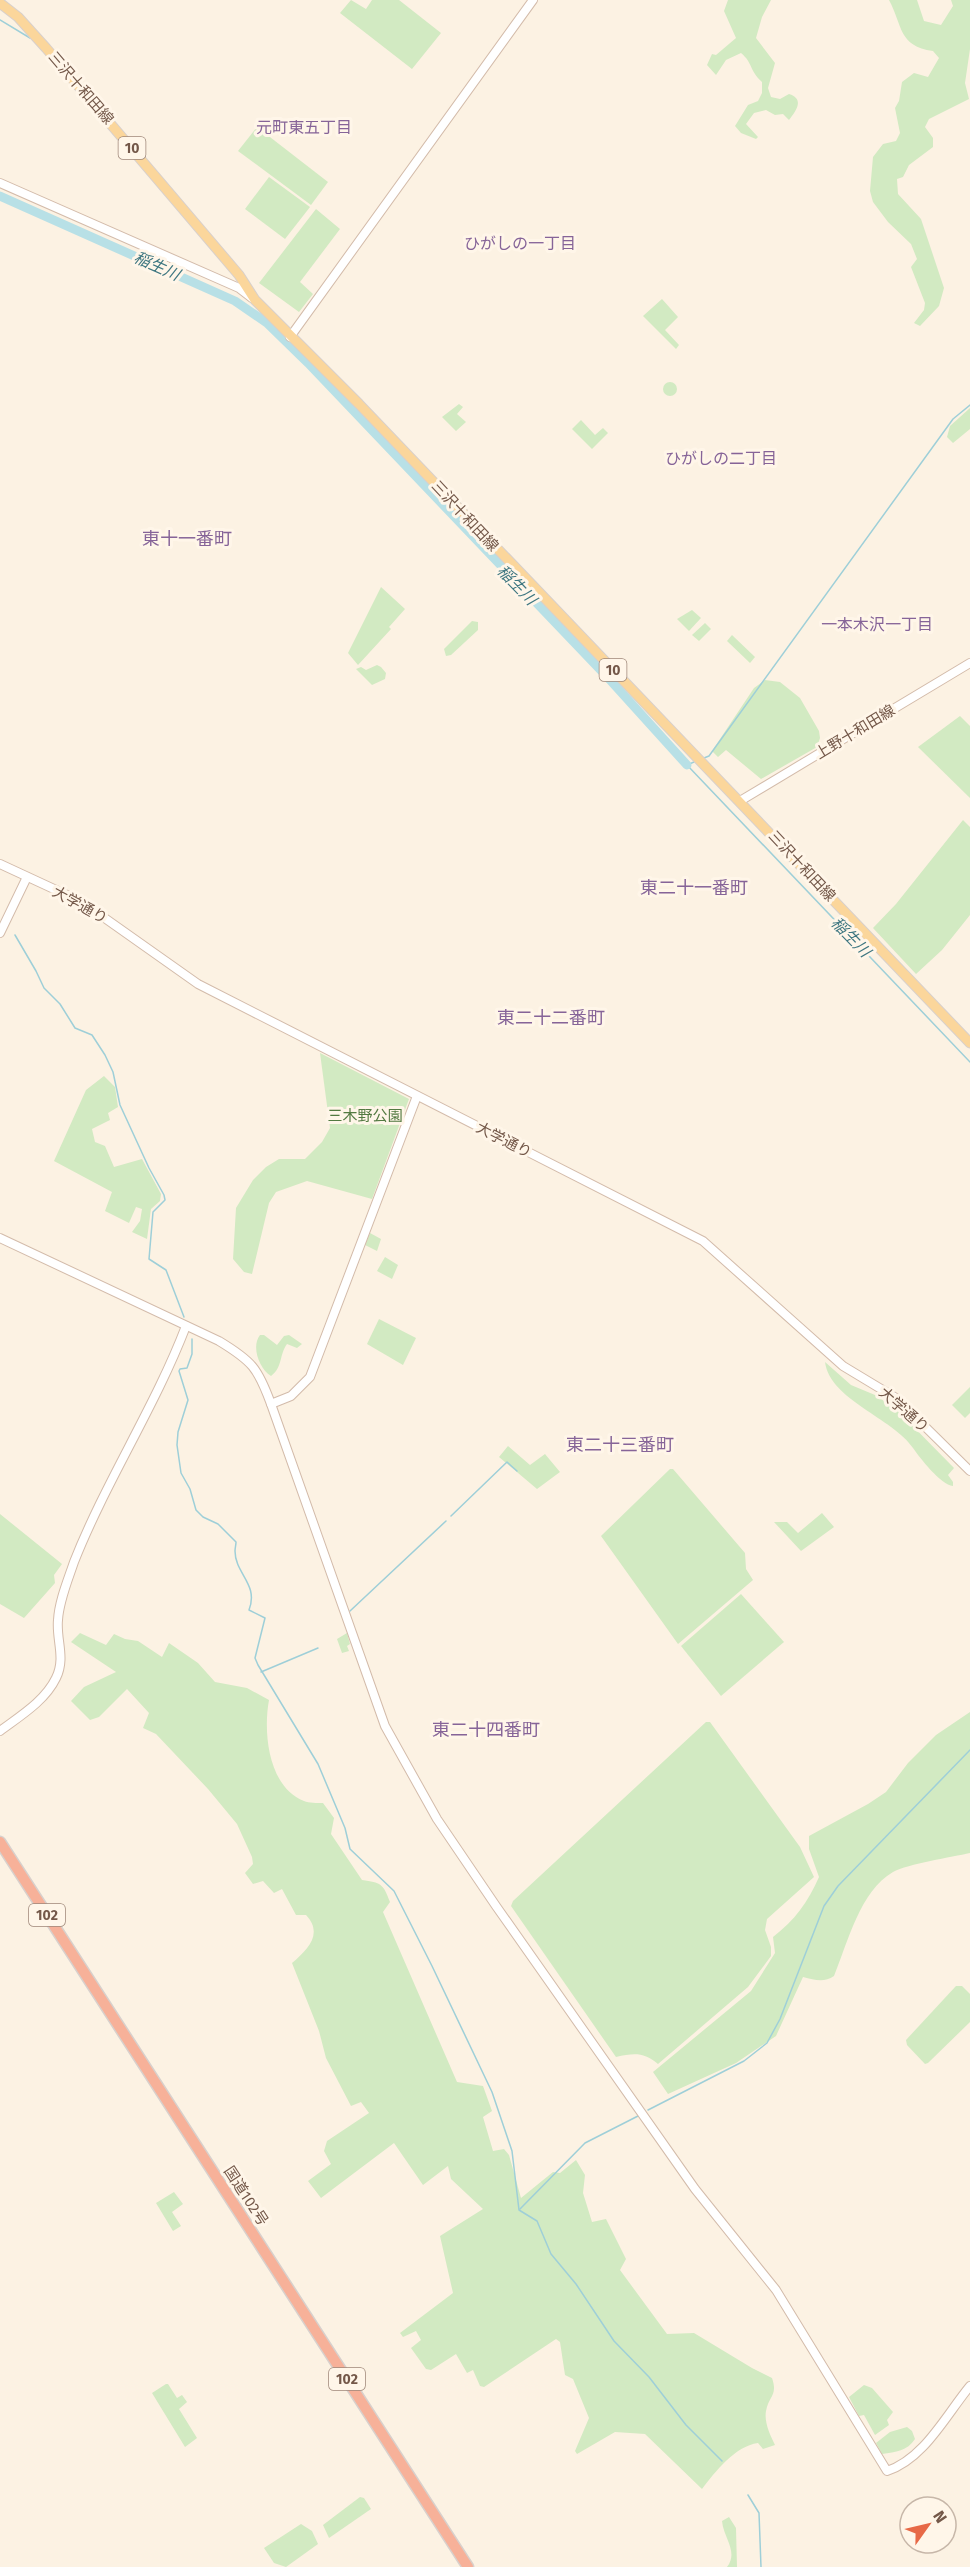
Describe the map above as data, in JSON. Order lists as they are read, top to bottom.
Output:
{
  "streets": {
    "highway": ["102", "国道102号"],
    "main road": ["三沢十和田線", "10"],
    "street": ["上野十和田線", "大学通り"]
  },
  "crossings": [
    ["三沢十和田線", "10"],
    ["三沢十和田線", "上野十和田線"]
  ],
  "districts": [
    "元町東五丁目",
    "ひがしの一丁目",
    "ひがしの二丁目",
    "東十一番町",
    "一本木沢一丁目",
    "東二十一番町",
    "東二十二番町",
    "東二十三番町",
    "東二十四番町"
  ],
  "water": ["稲生川"],
  "parks": ["三木野公園"],
  "north": "top right"
}
